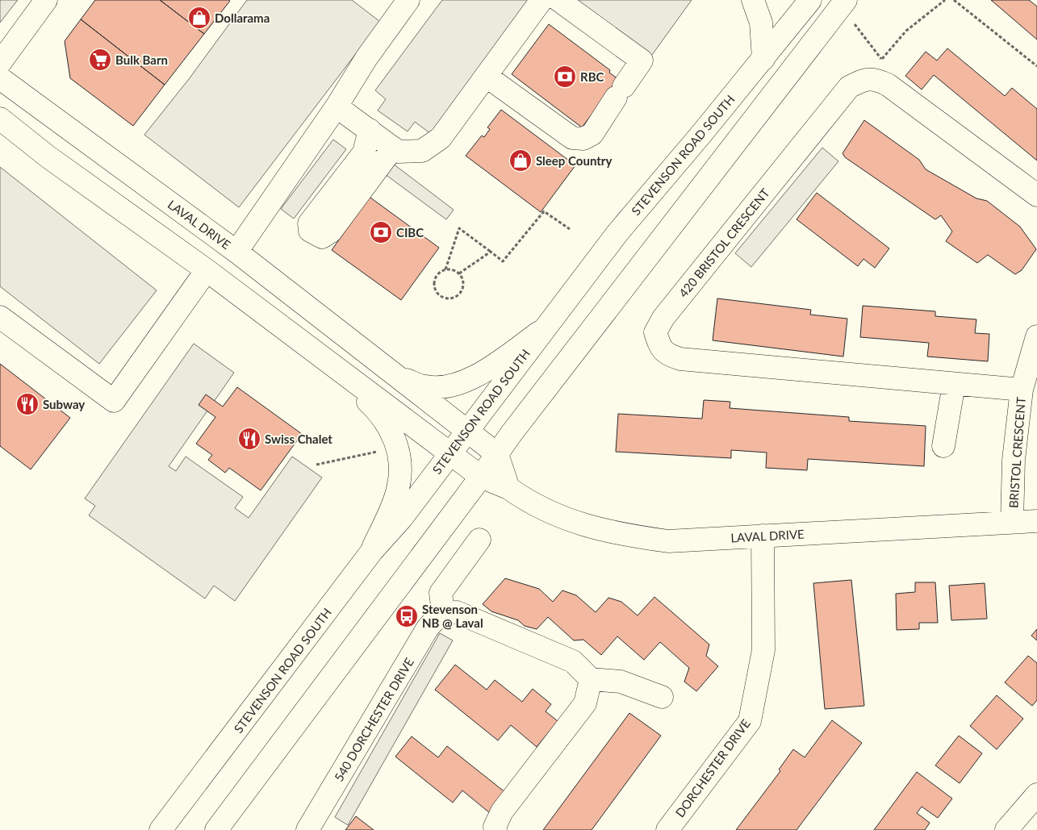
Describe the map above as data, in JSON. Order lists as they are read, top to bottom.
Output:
{
  "streets": {
    "street": [
      "STEVENSON ROAD SOUTH",
      "LAVAL DRIVE",
      "420 BRISTOL CRESCENT",
      "BRISTOL CRESCENT",
      "540 DORCHESTER DRIVE",
      "DORCHESTER DRIVE"
    ]
  },
  "crossings": [
    ["STEVENSON ROAD SOUTH", "LAVAL DRIVE"],
    ["LAVAL DRIVE", "BRISTOL CRESCENT"],
    ["LAVAL DRIVE", "DORCHESTER DRIVE"],
    ["420 BRISTOL CRESCENT", "BRISTOL CRESCENT"]
  ],
  "places": {
    "shop": ["Dollarama", "Sleep Country"],
    "supermarket": ["Bulk Barn"],
    "bank": ["RBC", "CIBC"],
    "restaurant": ["Subway", "Swiss Chalet"],
    "bus stop": ["Stevenson NB @ Laval"]
  }
}
